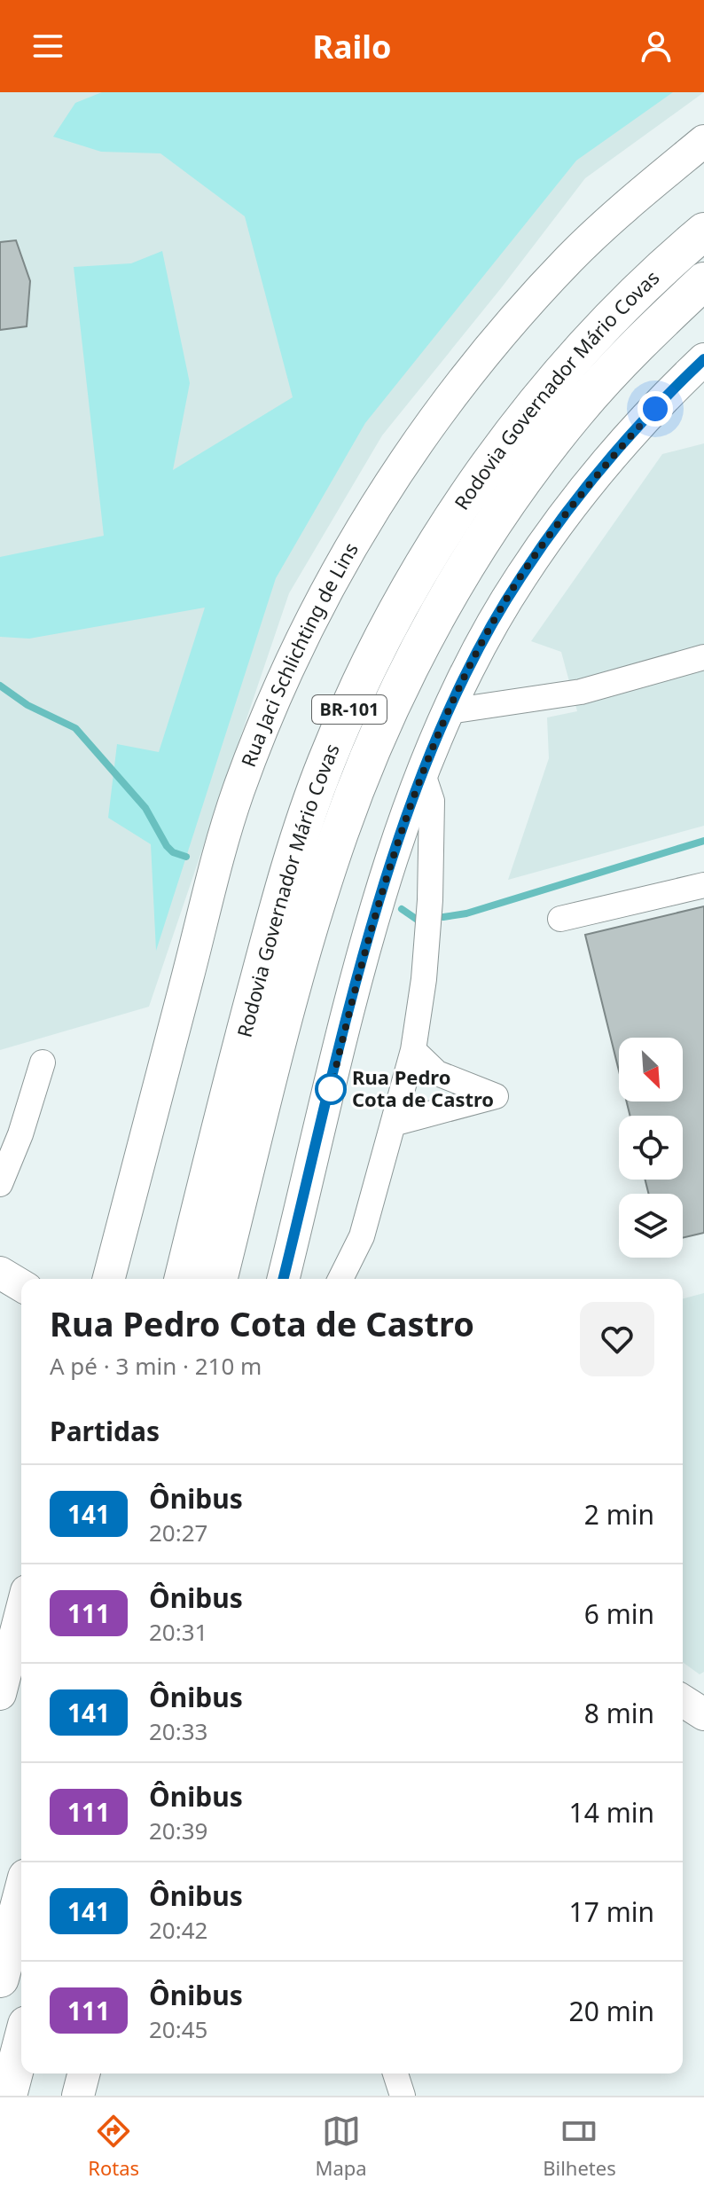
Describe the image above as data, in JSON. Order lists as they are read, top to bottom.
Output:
{
  "streets": {
    "highway": ["Rodovia Governador Mário Covas", "BR-101"],
    "main road": ["Rua Jaci Schlichting de Lins"]
  },
  "places": ["Rua Pedro Cota de Castro"],
  "lines": ["bus line 141"],
  "north": "bottom right",
  "page": {
    "header": "Railo",
    "heading": [
      ["Rua Pedro Cota de Castro", "A pé · 3 min · 210 m"],
      "Partidas"
    ],
    "list": [
      {
        "mark": "141",
        "name": "Ônibus",
        "note": "20:27",
        "value": "2 min"
      },
      {
        "mark": "111",
        "name": "Ônibus",
        "note": "20:31",
        "value": "6 min"
      },
      {
        "mark": "141",
        "name": "Ônibus",
        "note": "20:33",
        "value": "8 min"
      },
      {
        "mark": "111",
        "name": "Ônibus",
        "note": "20:39",
        "value": "14 min"
      },
      {
        "mark": "141",
        "name": "Ônibus",
        "note": "20:42",
        "value": "17 min"
      },
      {
        "mark": "111",
        "name": "Ônibus",
        "note": "20:45",
        "value": "20 min"
      }
    ],
    "tabs": ["Rotas", "Mapa", "Bilhetes"]
  }
}
